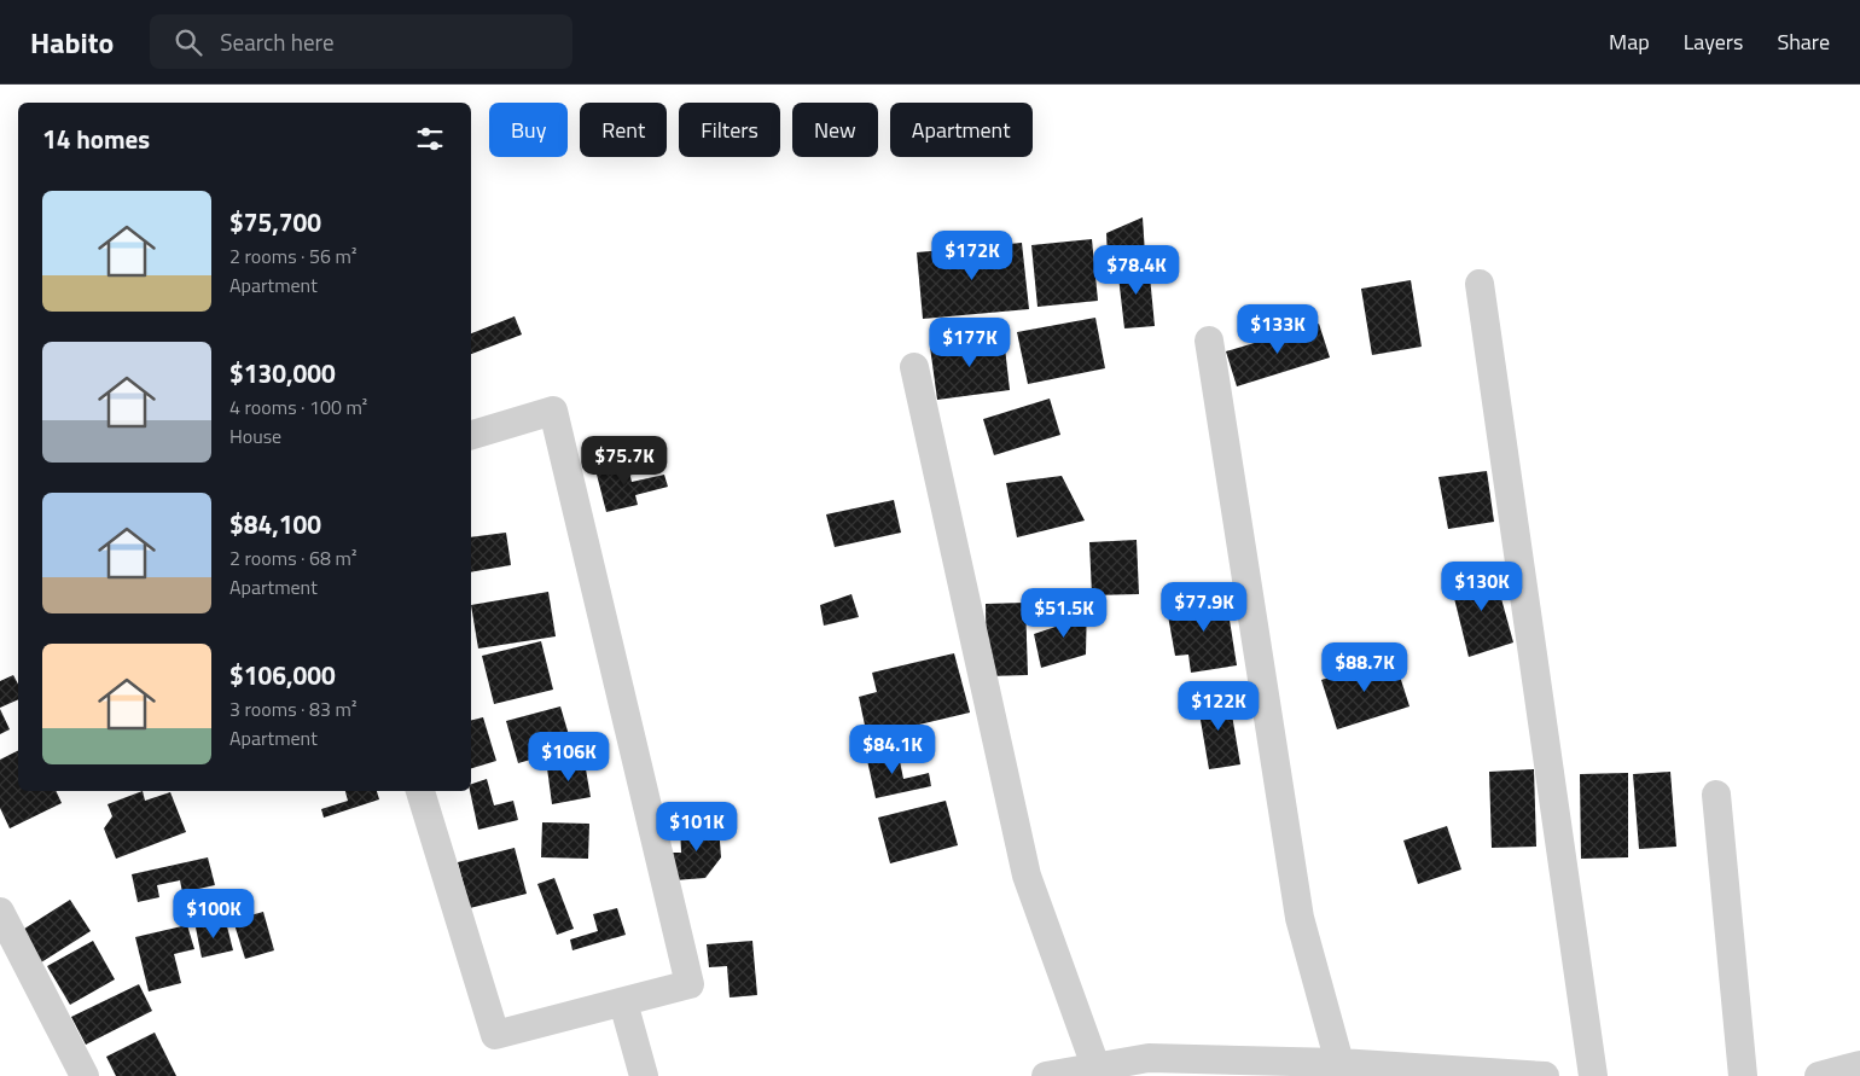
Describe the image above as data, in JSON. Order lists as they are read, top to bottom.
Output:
{
  "page": {
    "header": "Habito",
    "search": "Search here",
    "nav": ["Map", "Layers", "Share"],
    "chip": [
      "Buy",
      "Rent",
      "Filters",
      "New",
      "Apartment"
    ],
    "heading": "14 homes",
    "list": [
      {
        "name": "$75,700",
        "note": "2 rooms · 56 m² · Apartment"
      },
      {
        "name": "$130,000",
        "note": "4 rooms · 100 m² · House"
      },
      {
        "name": "$84,100",
        "note": "2 rooms · 68 m² · Apartment"
      },
      {
        "name": "$106,000",
        "note": "3 rooms · 83 m² · Apartment"
      }
    ],
    "price": [
      "$172K",
      "$78.4K",
      "$133K",
      "$177K",
      "$75.7K",
      "$130K",
      "$77.9K",
      "$51.5K",
      "$88.7K",
      "$122K",
      "$84.1K",
      "$106K",
      "$101K",
      "$100K"
    ]
  }
}
